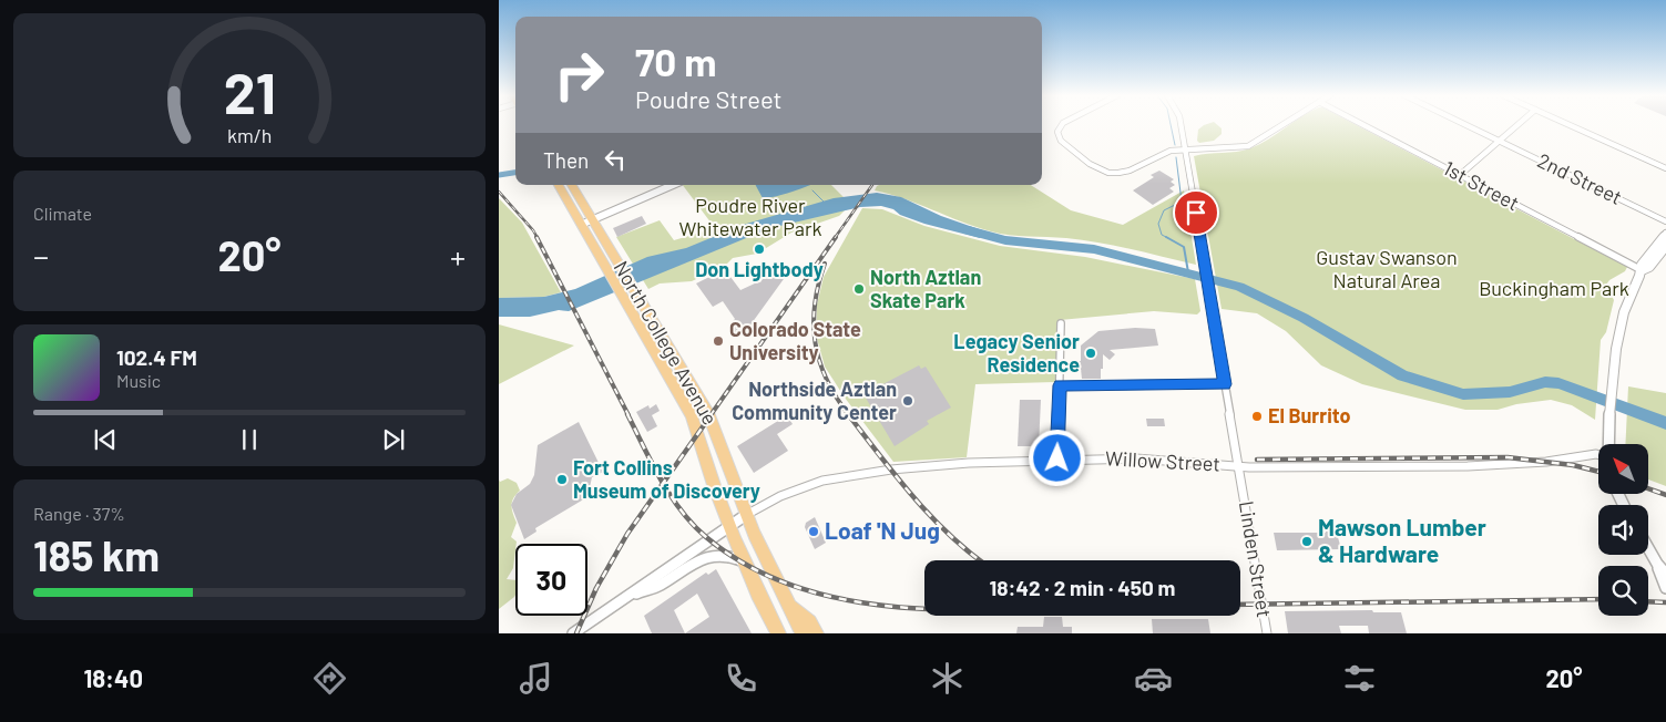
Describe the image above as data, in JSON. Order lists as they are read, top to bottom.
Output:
{
  "streets": {
    "highway": ["North College Avenue"],
    "street": [
      "2nd Street",
      "1st Street",
      "Willow Street",
      "Linden Street"
    ]
  },
  "crossings": [
    ["North College Avenue", "Willow Street"],
    ["Willow Street", "Linden Street"]
  ],
  "parks": ["Poudre River Whitewater Park", "Gustav Swanson Natural Area", "Buckingham Park"],
  "places": [
    "Don Lightbody",
    "North Aztlan Skate Park",
    "Colorado State University",
    "Legacy Senior Residence",
    "Northside Aztlan Community Center",
    "El Burrito",
    "Fort Collins Museum of Discovery",
    "Loaf 'N Jug",
    "Mawson Lumber & Hardware"
  ],
  "north": "top left",
  "page": {
    "turn": ["70 m", "Poudre Street"],
    "then": "Then",
    "tile": [
      "Climate",
      ["Range · 37%", "185 km"]
    ],
    "heat": ["−", "20°", "+"],
    "song": ["102.4 FM", "Music"],
    "limit": "30",
    "trip": "18:42 · 2 min · 450 m",
    "tabs": ["18:40", "20°"],
    "gauge": ["21", "km/h"]
  }
}
